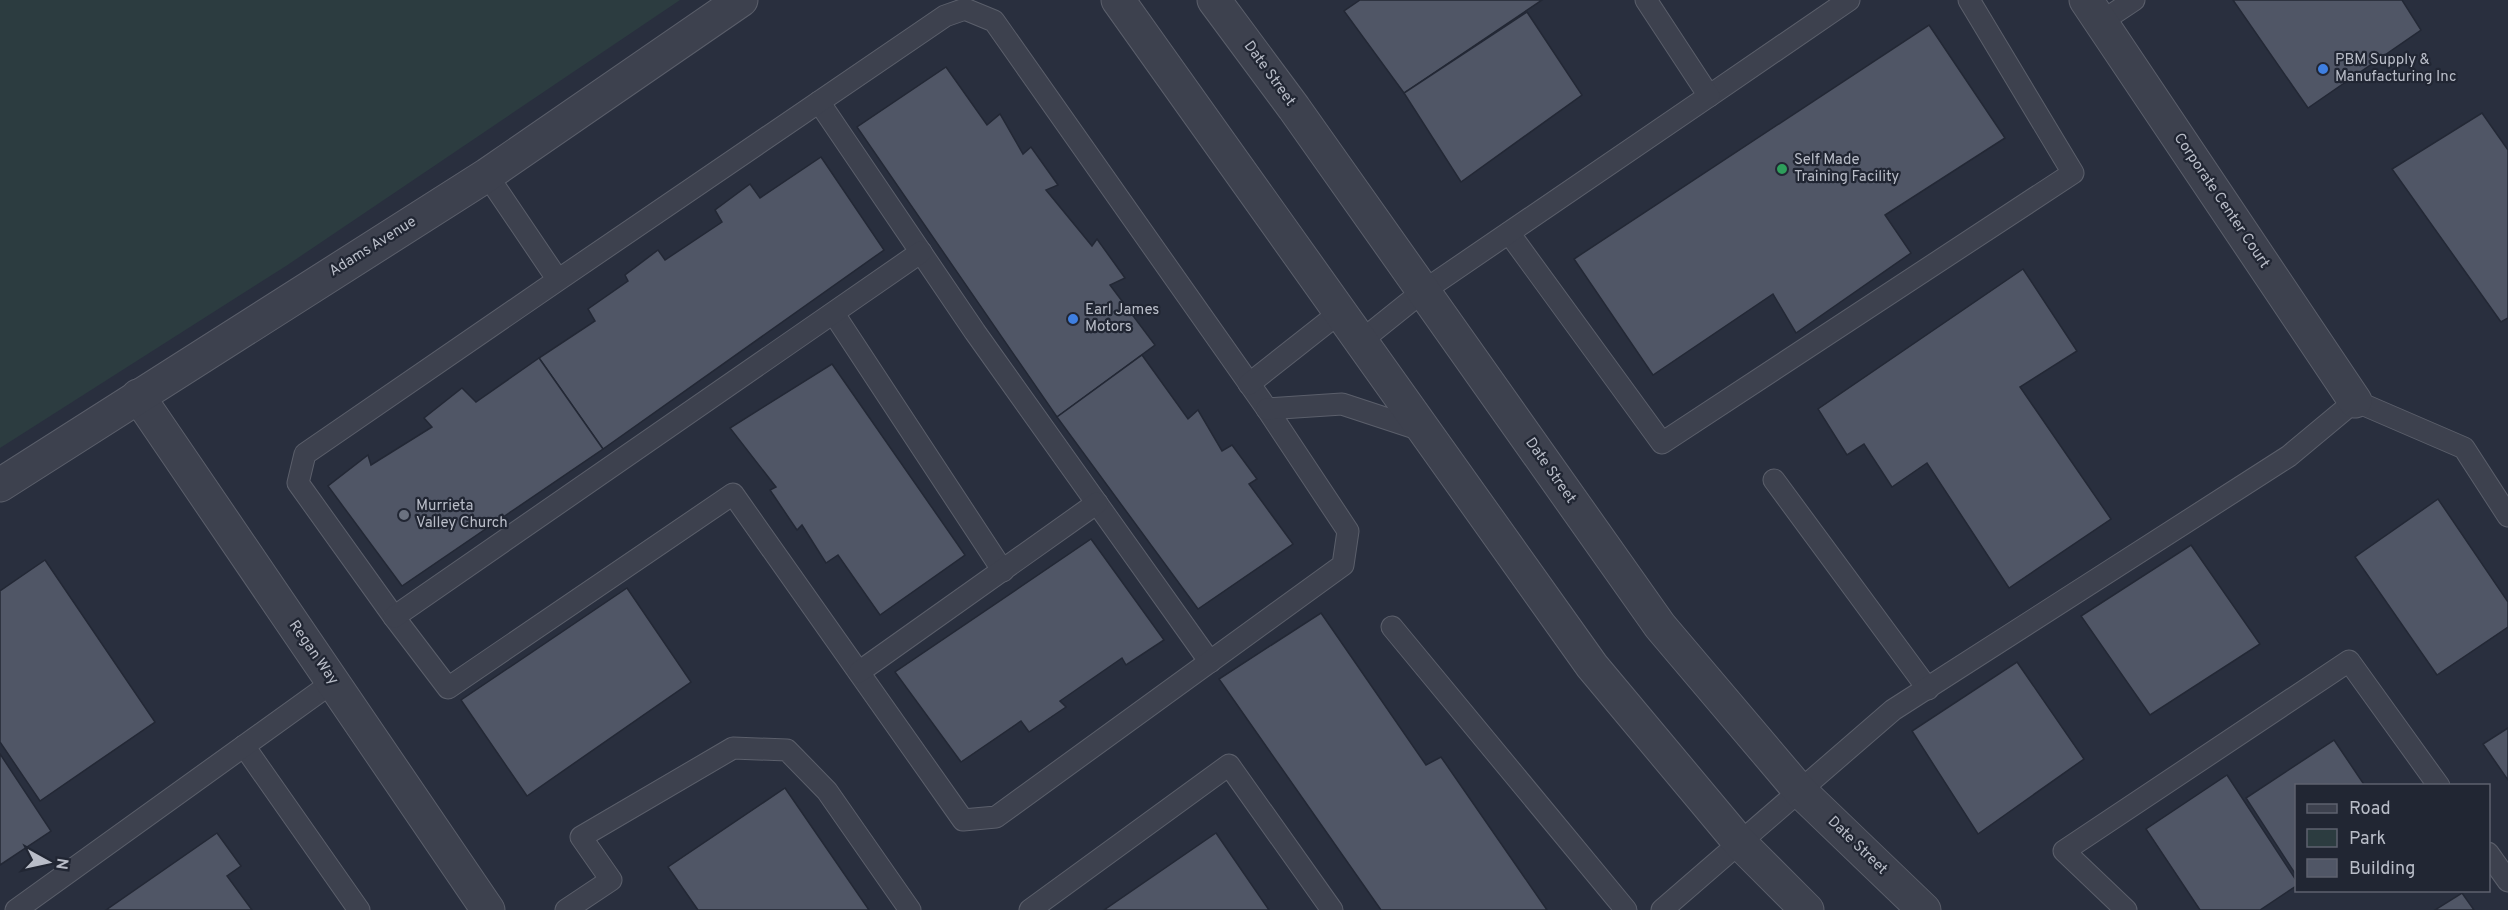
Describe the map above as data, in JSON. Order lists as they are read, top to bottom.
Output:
{
  "streets": {
    "street": [
      "Date Street",
      "Corporate Center Court",
      "Adams Avenue",
      "Regan Way"
    ]
  },
  "crossings": [
    ["Adams Avenue", "Regan Way"]
  ],
  "places": [
    "PBM Supply & Manufacturing Inc",
    "Self Made Training Facility",
    "Earl James Motors",
    "Murrieta Valley Church"
  ],
  "legend": ["Road", "Park", "Building"],
  "north": "right"
}
